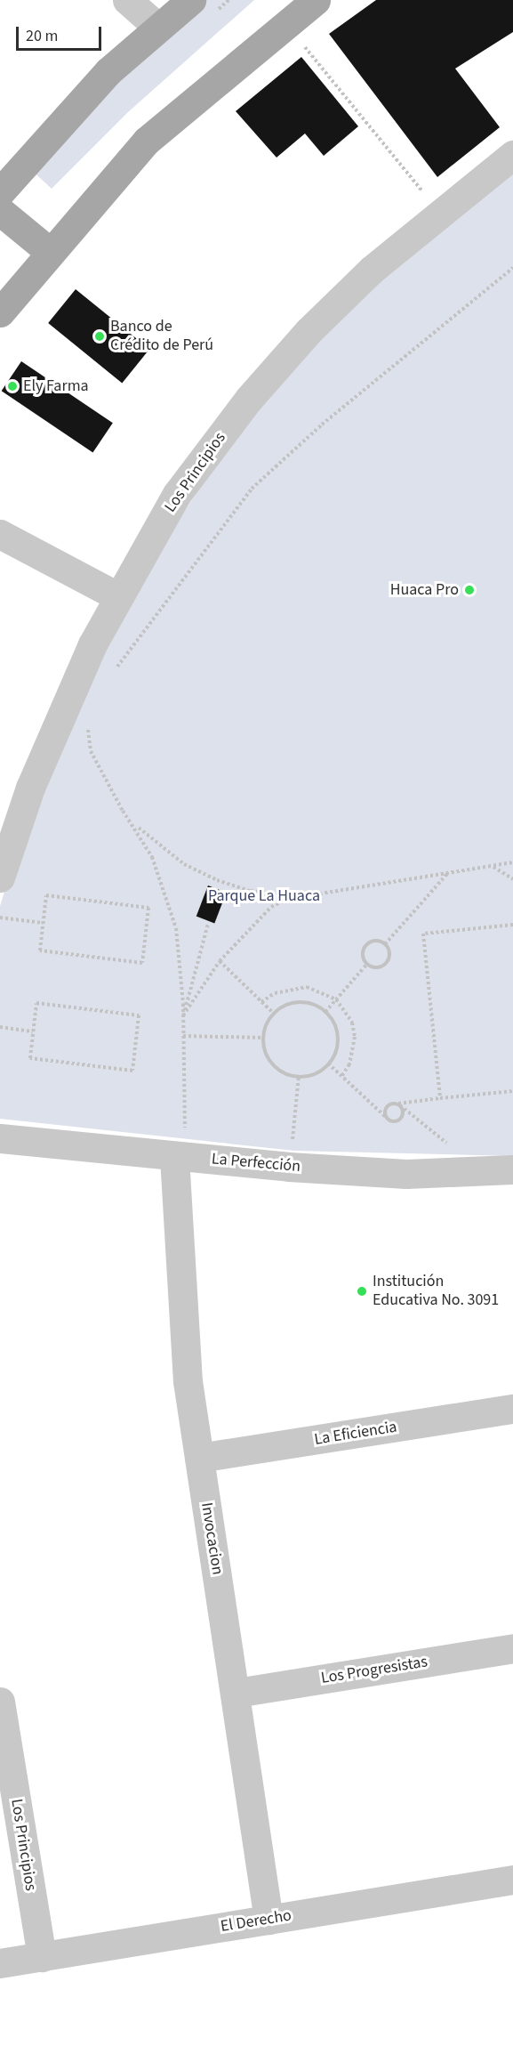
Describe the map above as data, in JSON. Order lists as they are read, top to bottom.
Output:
{
  "streets": {
    "street": [
      "Los Principios",
      "La Perfección",
      "La Eficiencia",
      "Invocacion",
      "Los Progresistas",
      "El Derecho"
    ]
  },
  "crossings": [
    ["Los Principios", "El Derecho"],
    ["La Perfección", "Invocacion"],
    ["La Eficiencia", "Invocacion"],
    ["Invocacion", "Los Progresistas"],
    ["Invocacion", "El Derecho"]
  ],
  "parks": ["Parque La Huaca"],
  "places": [
    "Banco de Crédito de Perú",
    "Ely Farma",
    "Huaca Pro",
    "Institución Educativa No. 3091"
  ],
  "scale_bar": "20 m"
}
